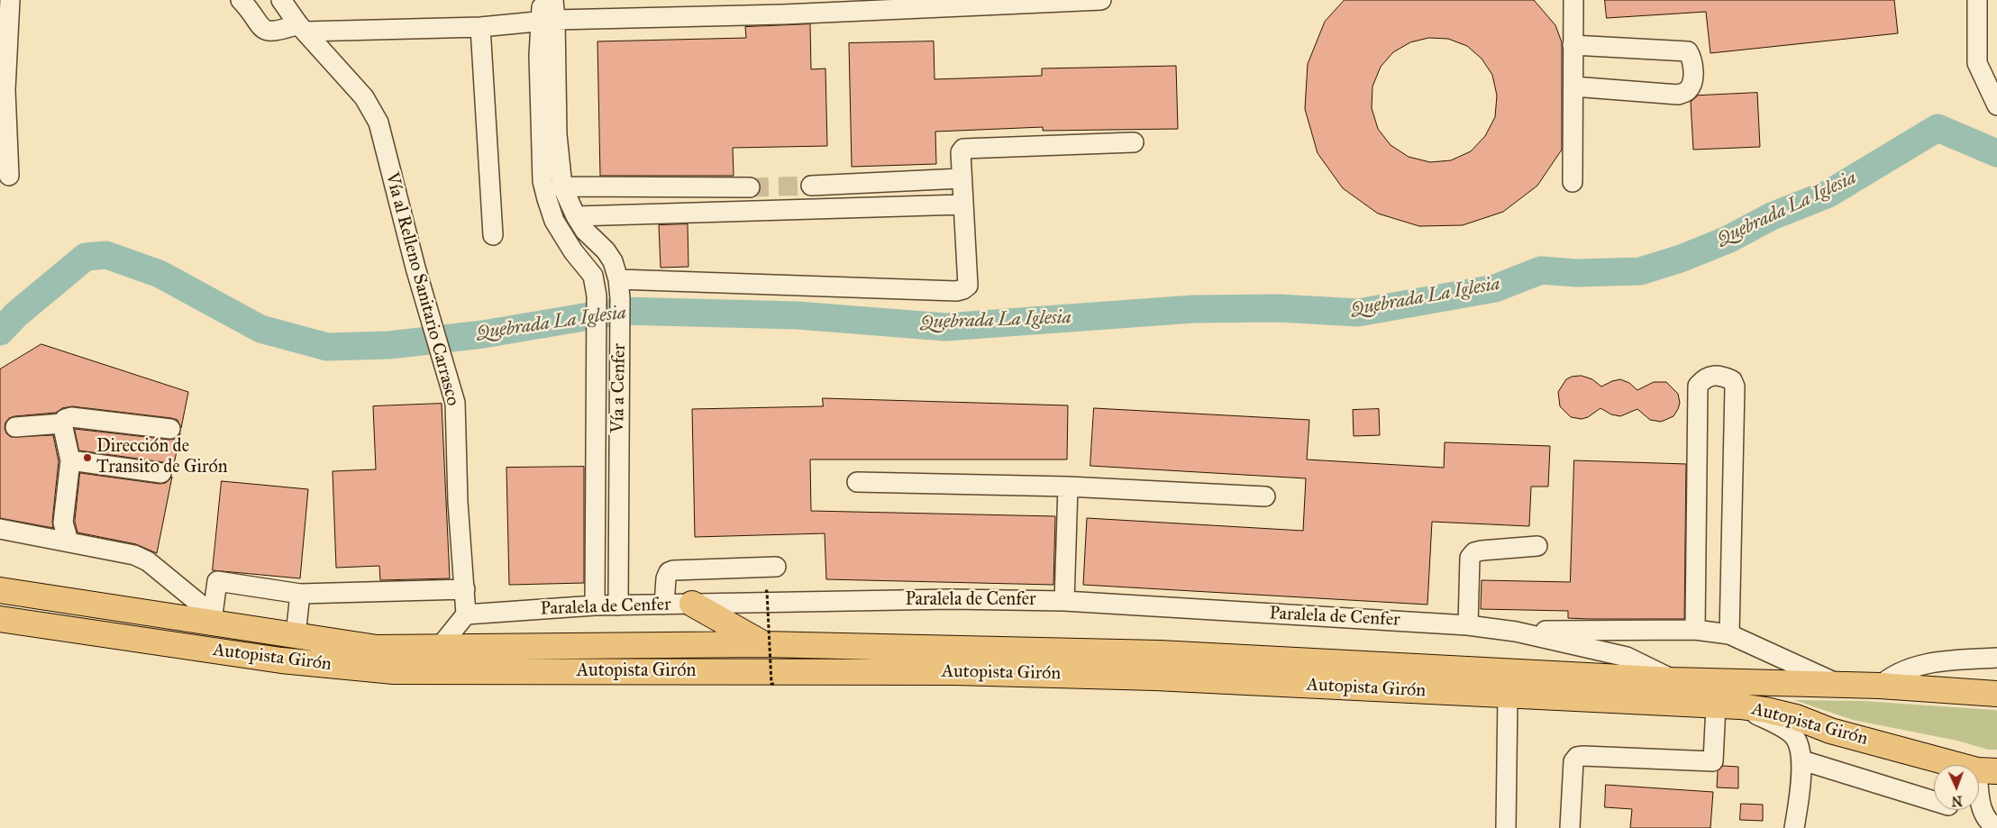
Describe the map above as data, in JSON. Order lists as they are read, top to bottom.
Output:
{
  "streets": {
    "highway": ["Autopista Girón"],
    "street": ["Vía al Relleno Sanitario Carrasco", "Vía a Cenfer", "Paralela de Cenfer"]
  },
  "crossings": [
    ["Vía al Relleno Sanitario Carrasco", "Paralela de Cenfer"],
    ["Vía a Cenfer", "Paralela de Cenfer"],
    ["Paralela de Cenfer", "Autopista Girón"]
  ],
  "water": ["Quebrada La Iglesia"],
  "places": ["Dirección de Transito de Girón"],
  "north": "bottom"
}
